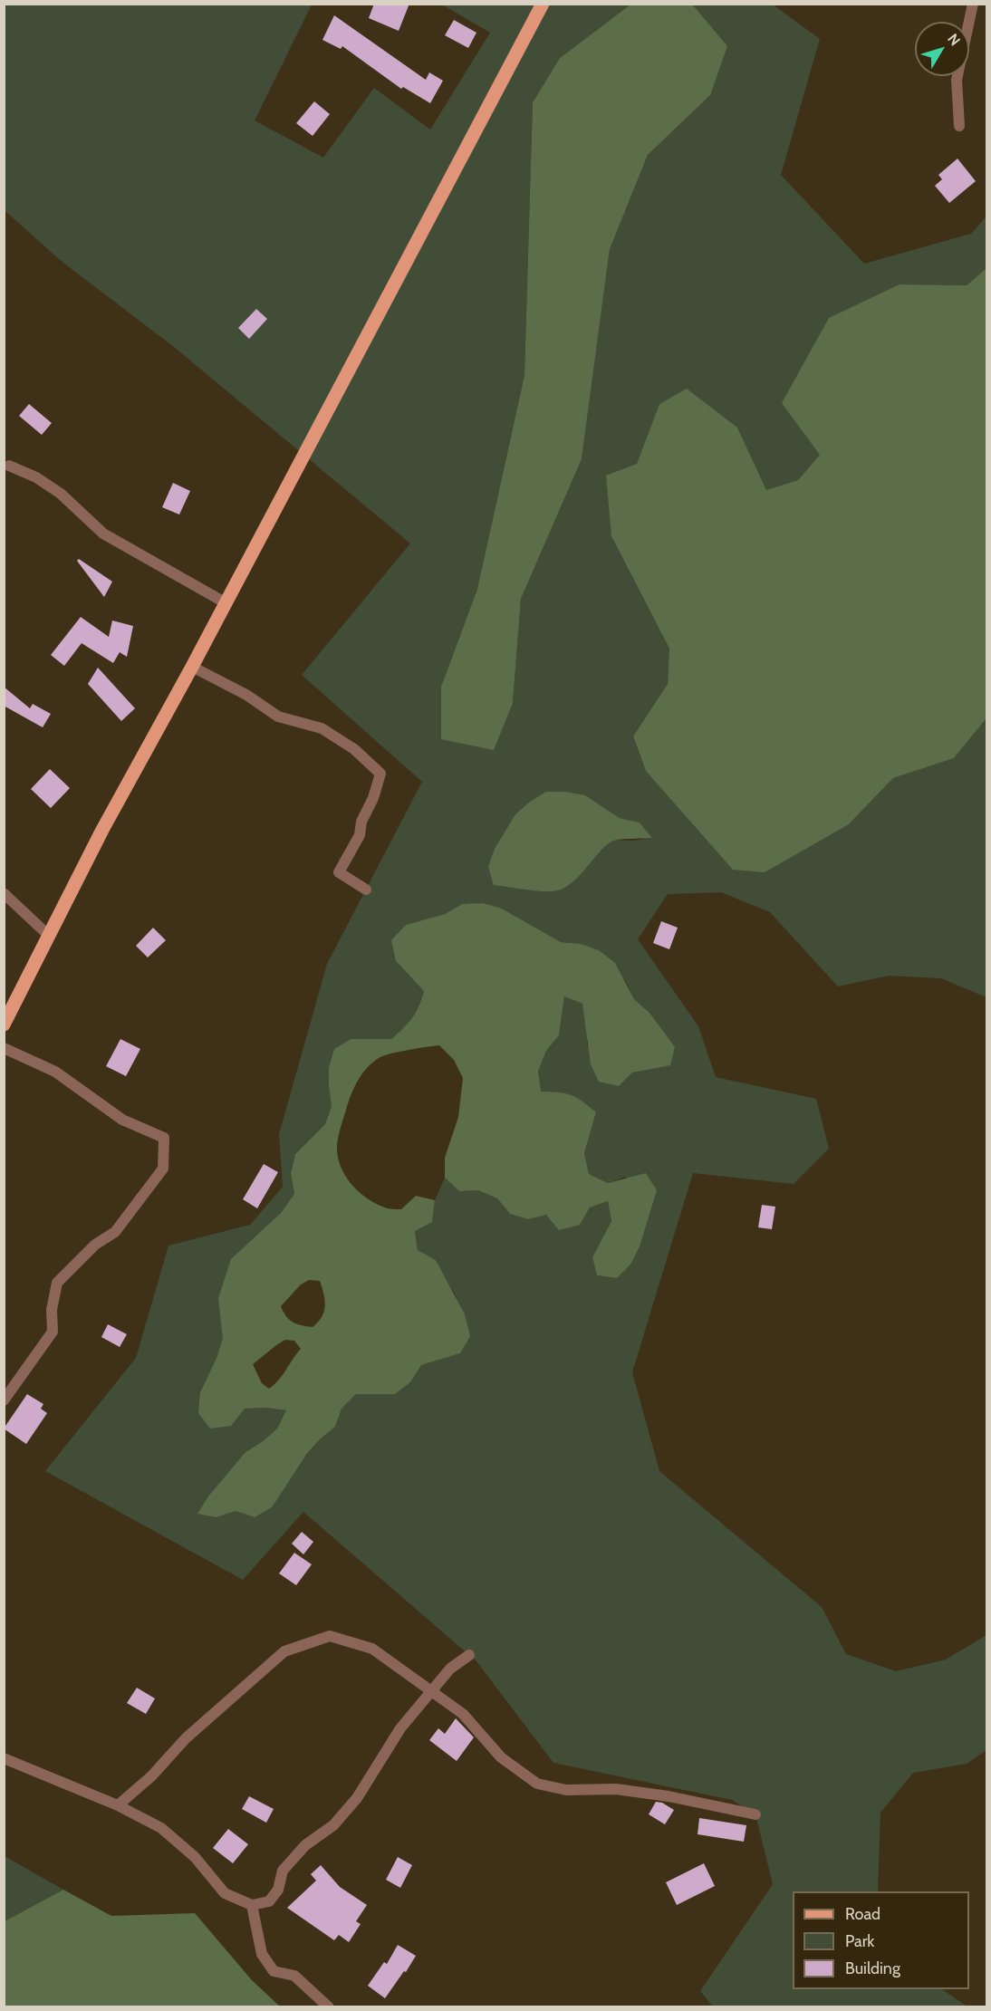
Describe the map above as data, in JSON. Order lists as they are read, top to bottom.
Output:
{
  "legend": ["Road", "Park", "Building"],
  "north": "top right"
}
